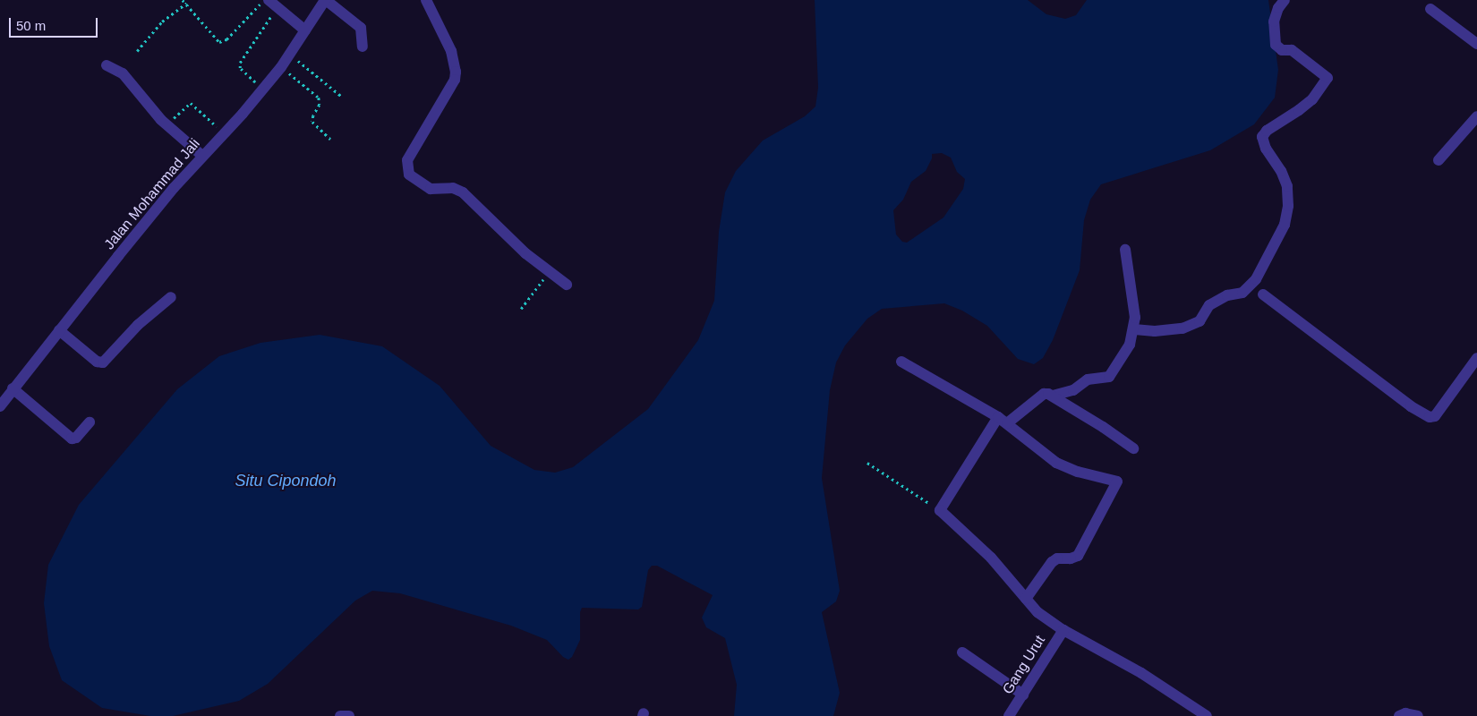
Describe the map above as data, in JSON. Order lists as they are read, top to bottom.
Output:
{
  "streets": {
    "street": ["Jalan Mohammad Jali", "Gang Urut"]
  },
  "water": ["Situ Cipondoh"],
  "scale_bar": "50 m"
}
